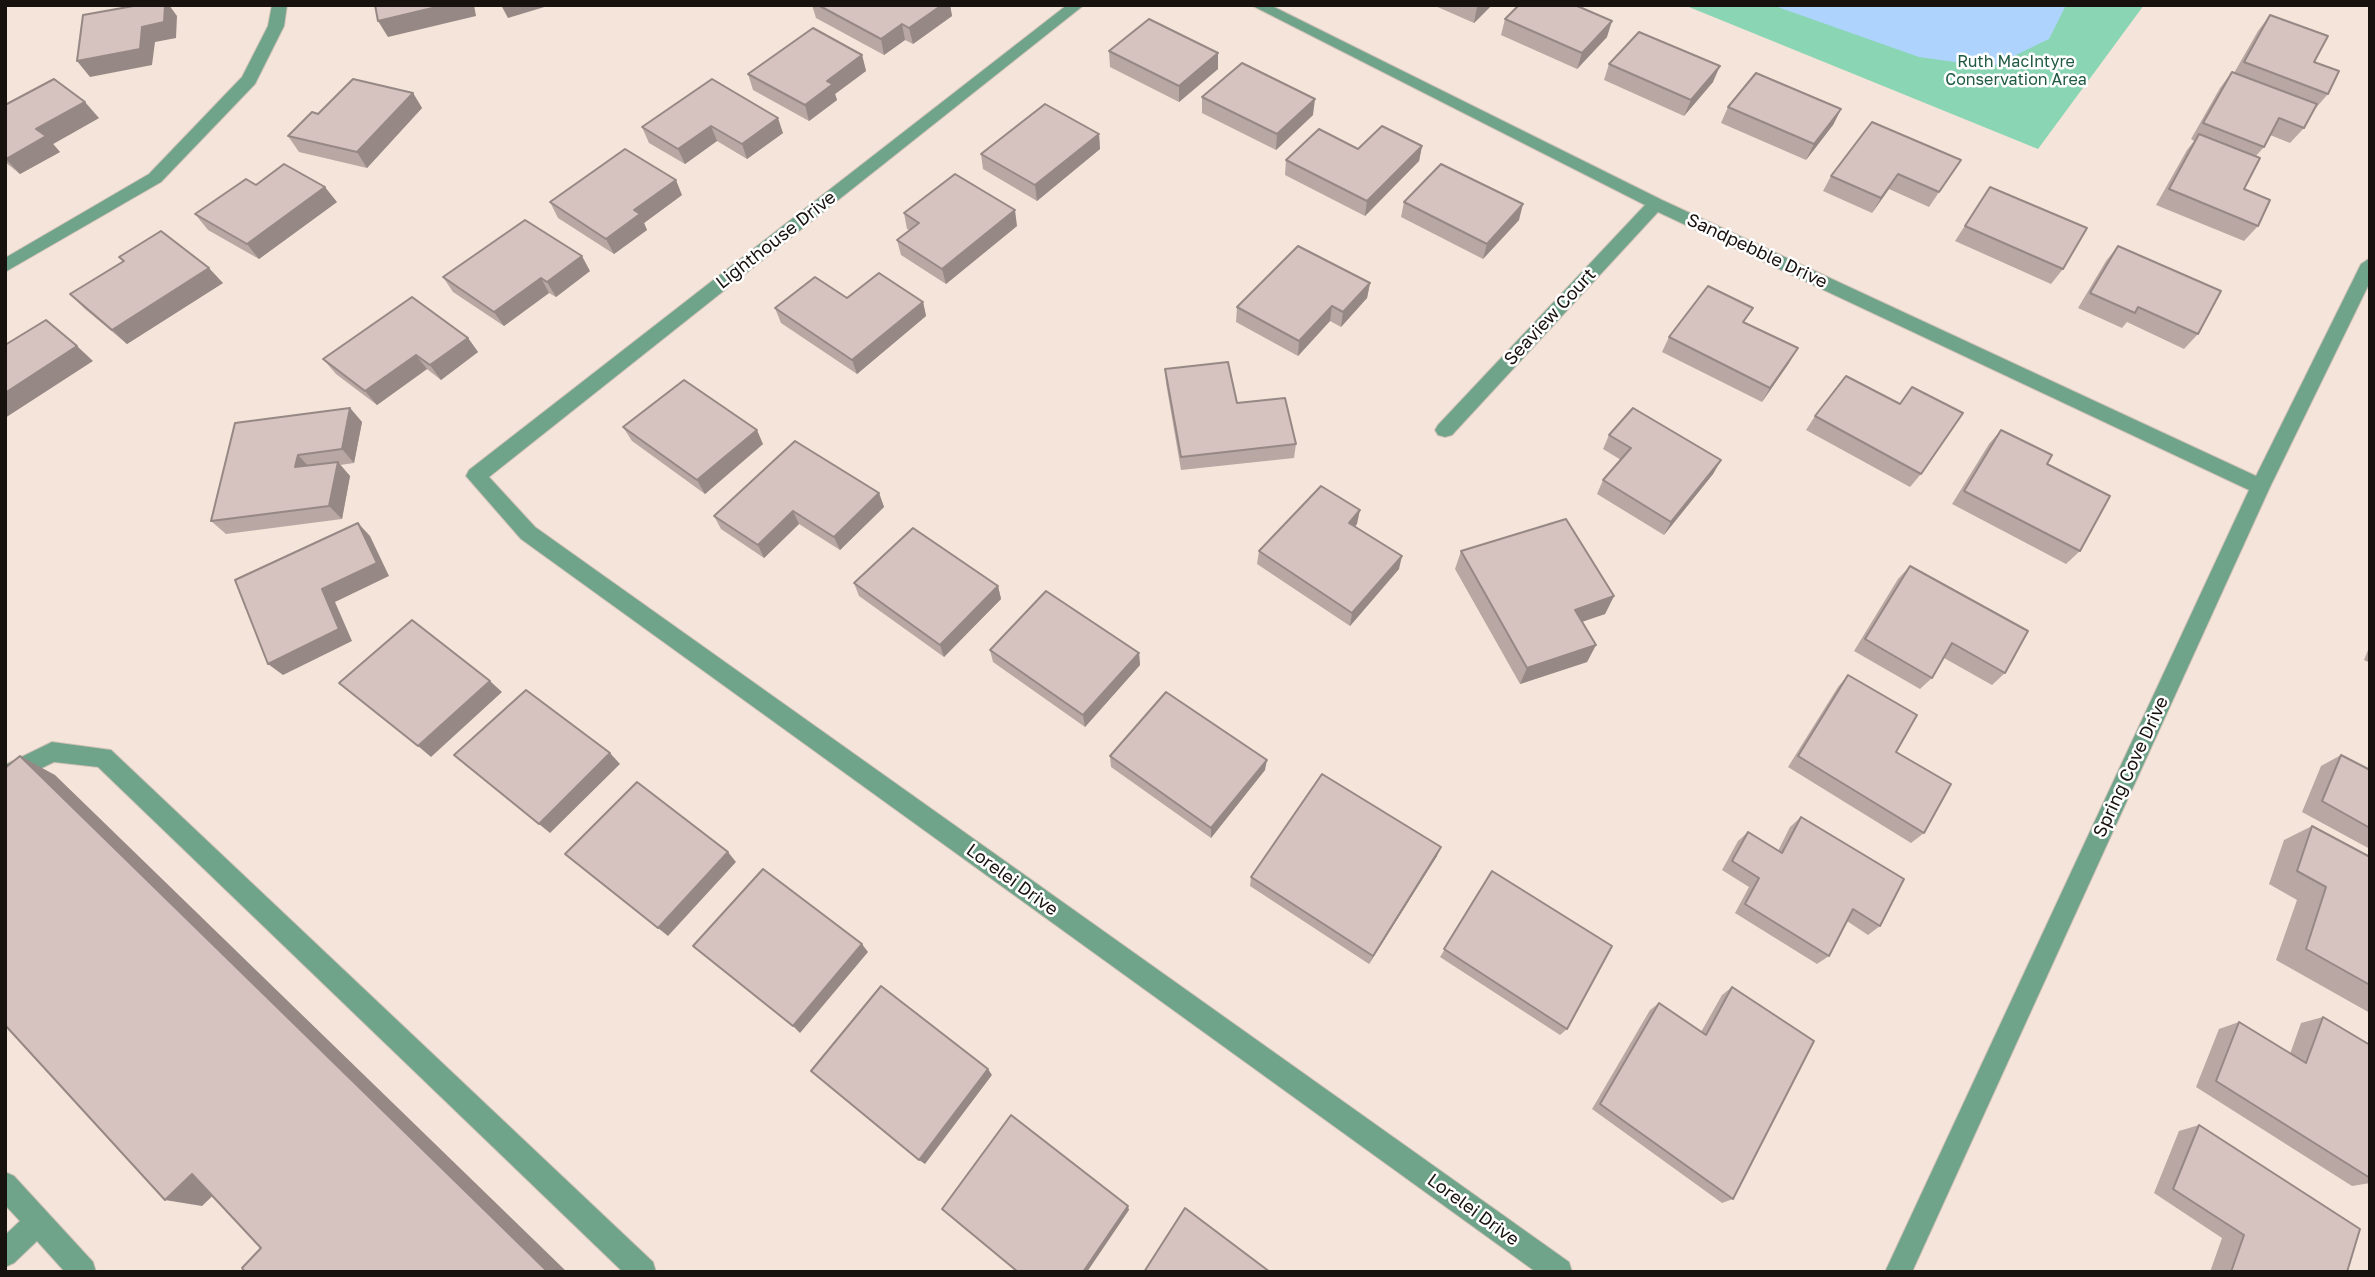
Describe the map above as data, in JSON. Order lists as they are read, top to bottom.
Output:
{
  "streets": {
    "street": [
      "Lighthouse Drive",
      "Sandpebble Drive",
      "Seaview Court",
      "Spring Cove Drive",
      "Lorelei Drive"
    ]
  },
  "crossings": [
    ["Lighthouse Drive", "Lorelei Drive"],
    ["Sandpebble Drive", "Seaview Court"],
    ["Sandpebble Drive", "Spring Cove Drive"]
  ],
  "parks": ["Ruth MacIntyre Conservation Area"]
}
